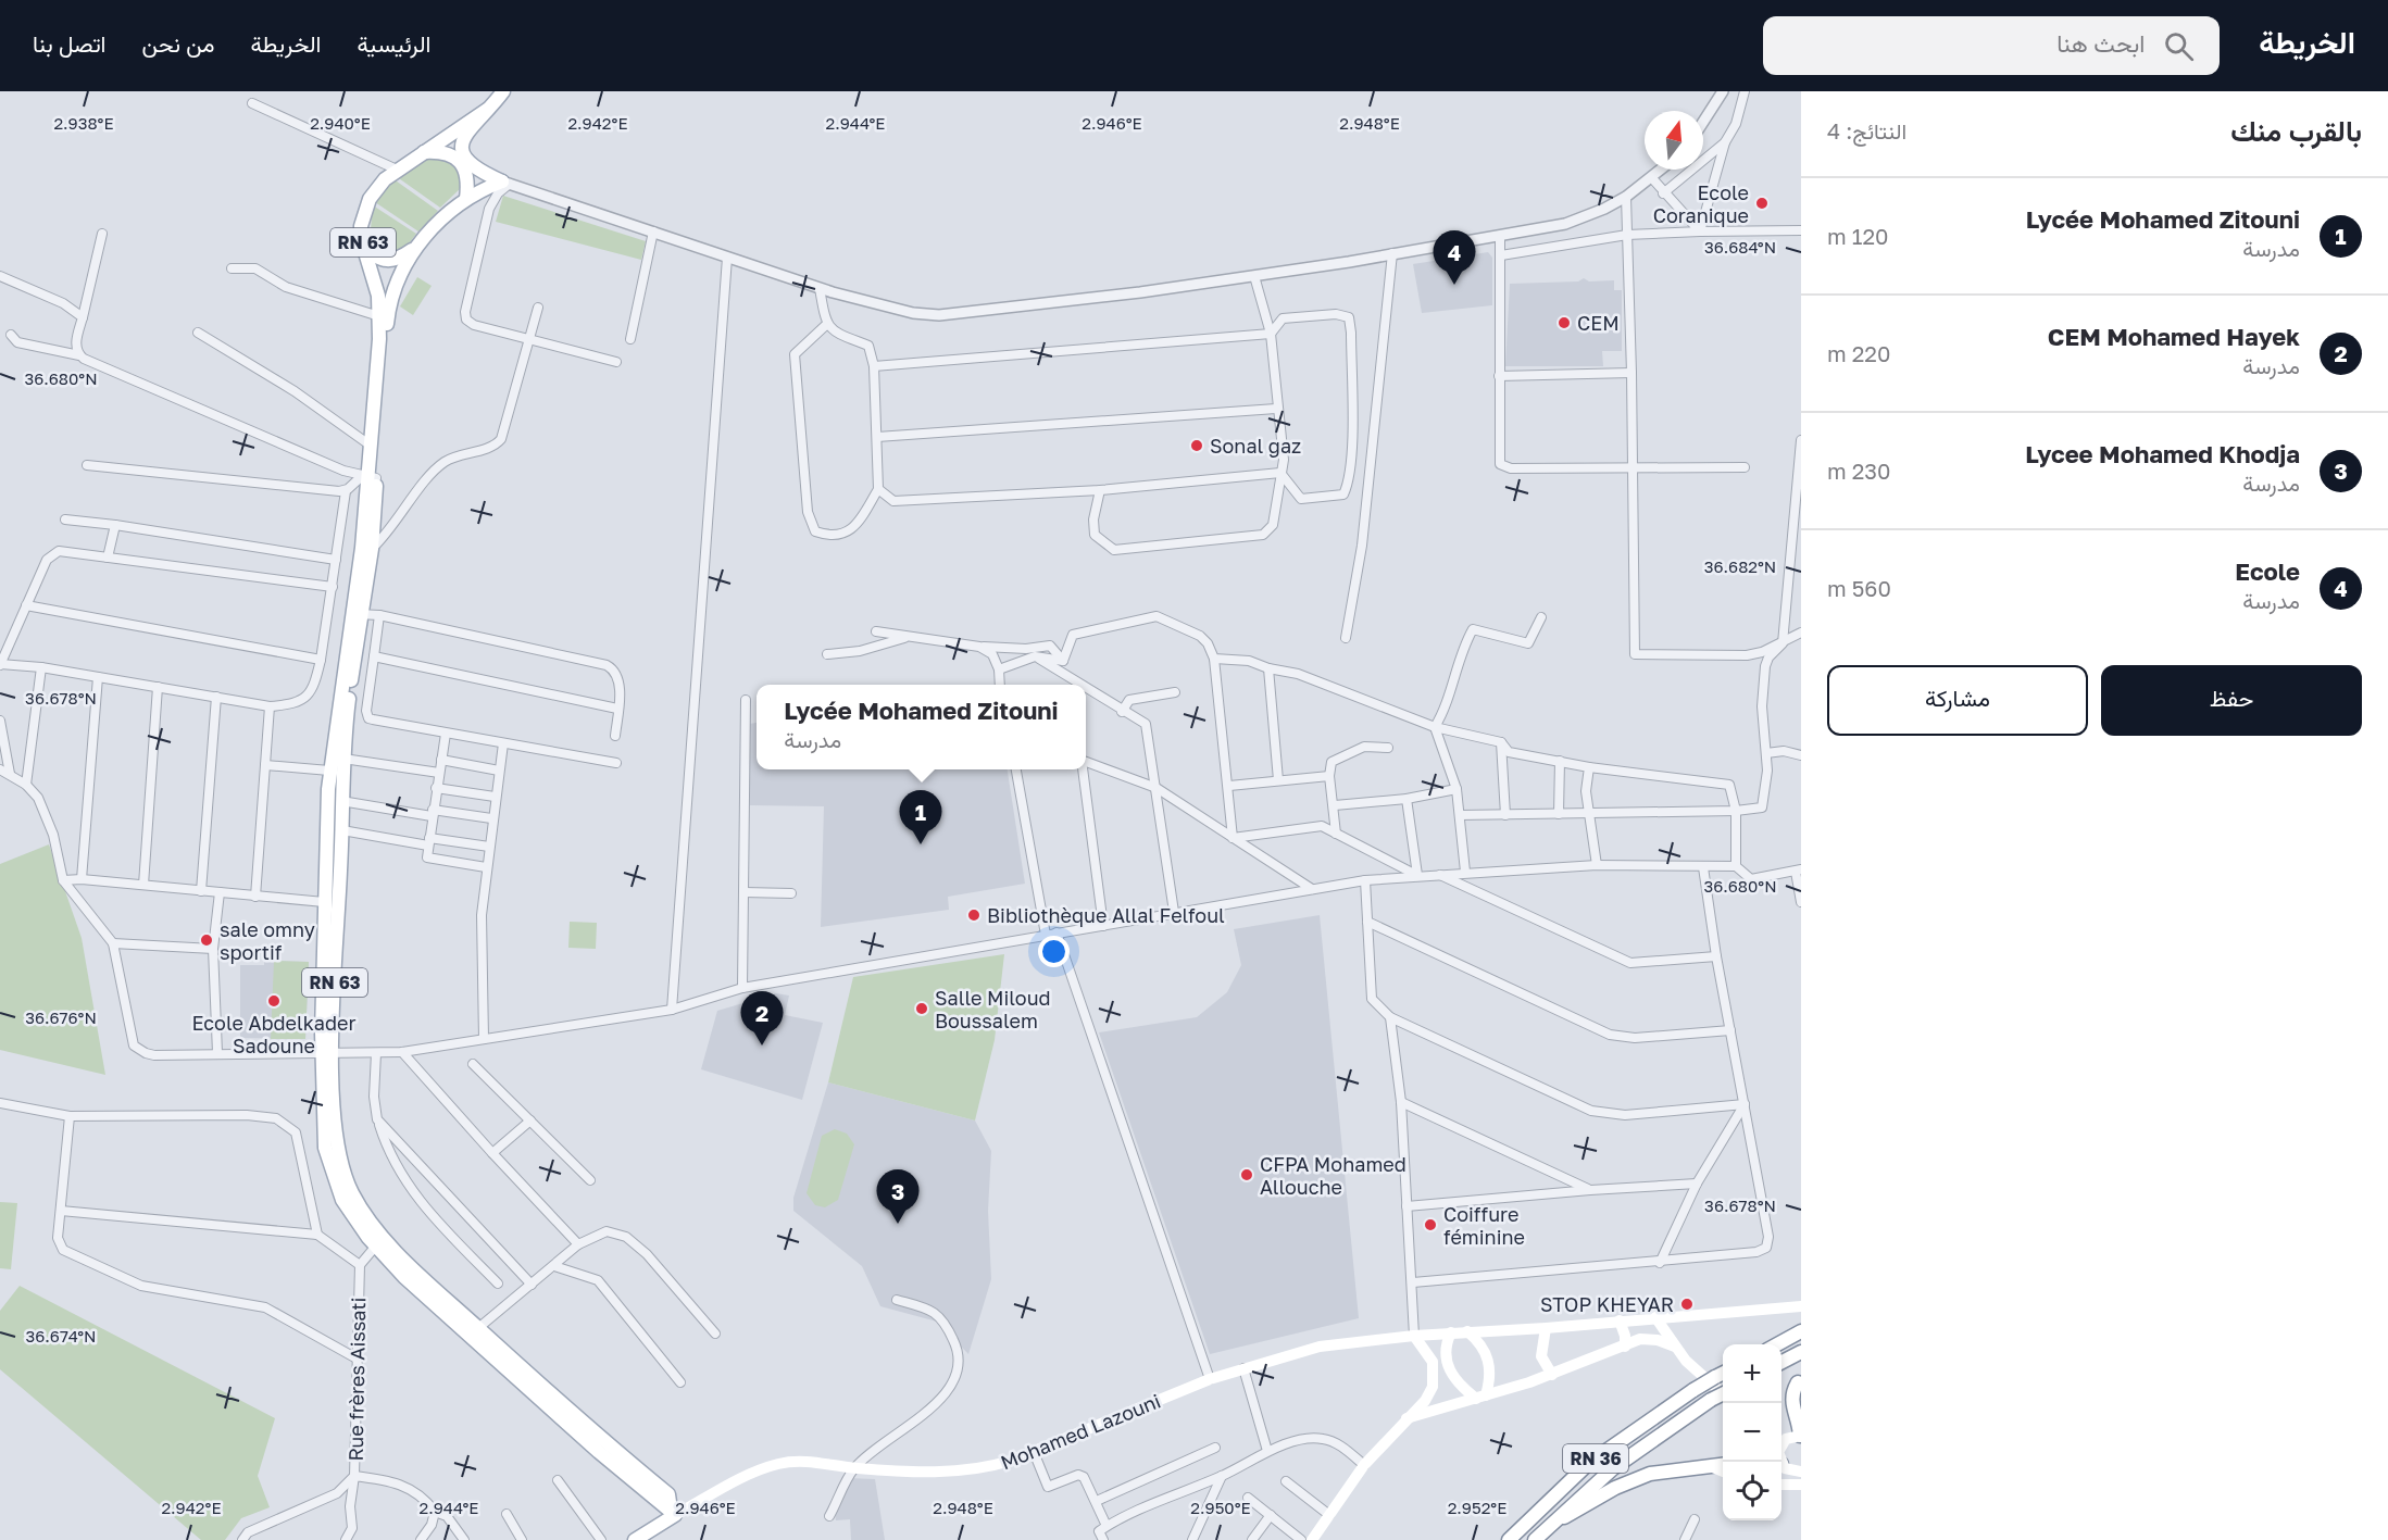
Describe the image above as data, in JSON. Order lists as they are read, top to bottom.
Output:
{
  "streets": {
    "main road": ["RN 63", "Mohamed Lazouni", "RN 36"],
    "street": ["Rue frères Aissati"]
  },
  "places": [
    "Ecole Coranique",
    "CEM",
    "Sonal gaz",
    "Bibliothèque Allal Felfoul",
    "sale omny sportif",
    "Ecole Abdelkader Sadoune",
    "Salle Miloud Boussalem",
    "CFPA Mohamed Allouche",
    "Coiffure féminine",
    "STOP KHEYAR"
  ],
  "north": "top",
  "page": {
    "header": "الخريطة",
    "search": "ابحث هنا",
    "nav": [
      "الرئيسية",
      "الخريطة",
      "من نحن",
      "اتصل بنا"
    ],
    "heading": ["بالقرب منك", "النتائج: 4"],
    "list": [
      {
        "mark": "1",
        "name": "Lycée Mohamed Zitouni",
        "note": "مدرسة",
        "value": "120 m"
      },
      {
        "mark": "2",
        "name": "CEM Mohamed Hayek",
        "note": "مدرسة",
        "value": "220 m"
      },
      {
        "mark": "3",
        "name": "Lycee Mohamed Khodja",
        "note": "مدرسة",
        "value": "230 m"
      },
      {
        "mark": "4",
        "name": "Ecole",
        "note": "مدرسة",
        "value": "560 m"
      }
    ],
    "pins": [
      "4",
      "1",
      "2",
      "3"
    ],
    "buttons": ["حفظ", "مشاركة"],
    "popup": ["Lycée Mohamed Zitouni", "مدرسة"],
    "map_buttons": ["+", "−"]
  },
  "coordinates": [
    "2.938°E",
    "2.940°E",
    "2.942°E",
    "2.944°E",
    "2.946°E",
    "2.948°E",
    "36.684°N",
    "36.680°N",
    "36.682°N",
    "36.678°N",
    "36.676°N",
    "36.674°N",
    "2.950°E",
    "2.952°E"
  ]
}
